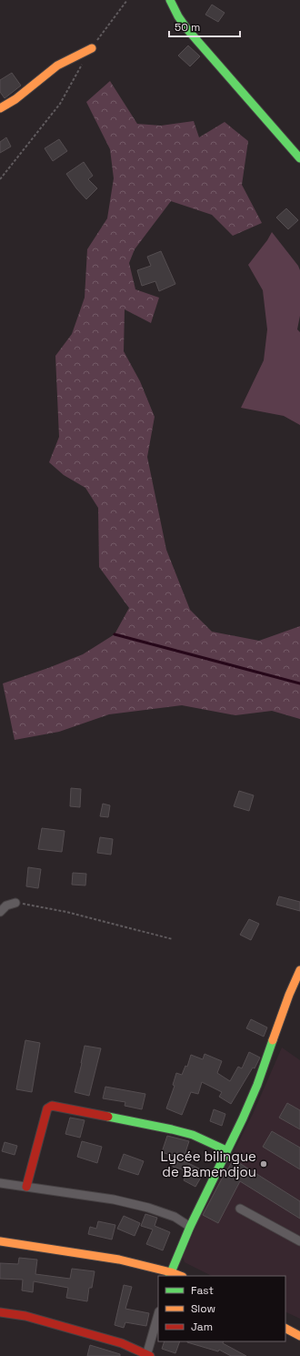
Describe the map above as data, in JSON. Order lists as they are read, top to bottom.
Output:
{
  "places": ["Lycée bilingue de Bamendjou"],
  "legend": ["Fast", "Slow", "Jam"],
  "scale_bar": "50 m"
}
